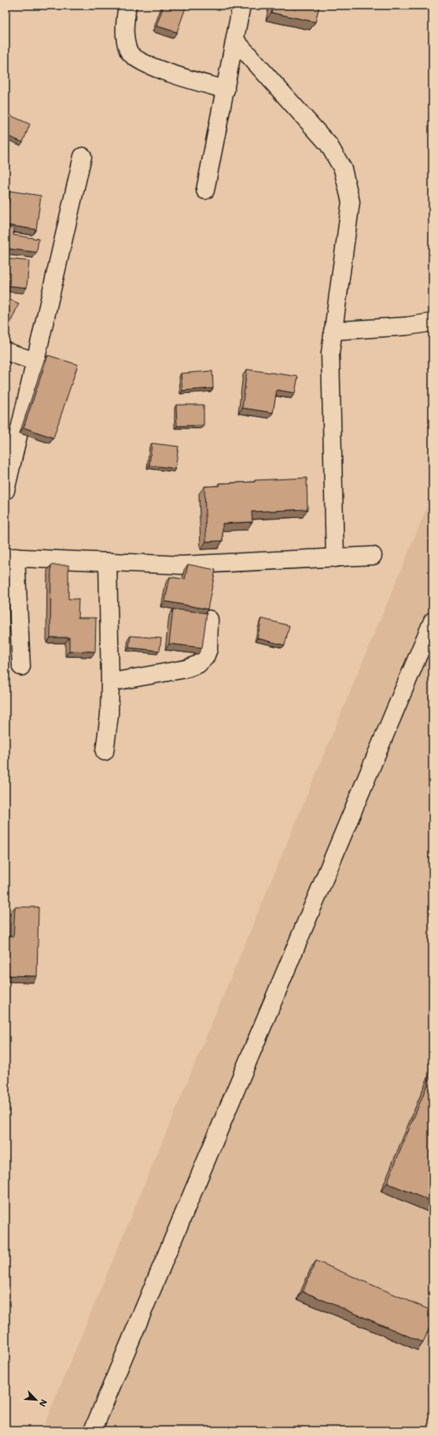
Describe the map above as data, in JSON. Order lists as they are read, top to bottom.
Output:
{
  "north": "bottom right"
}
